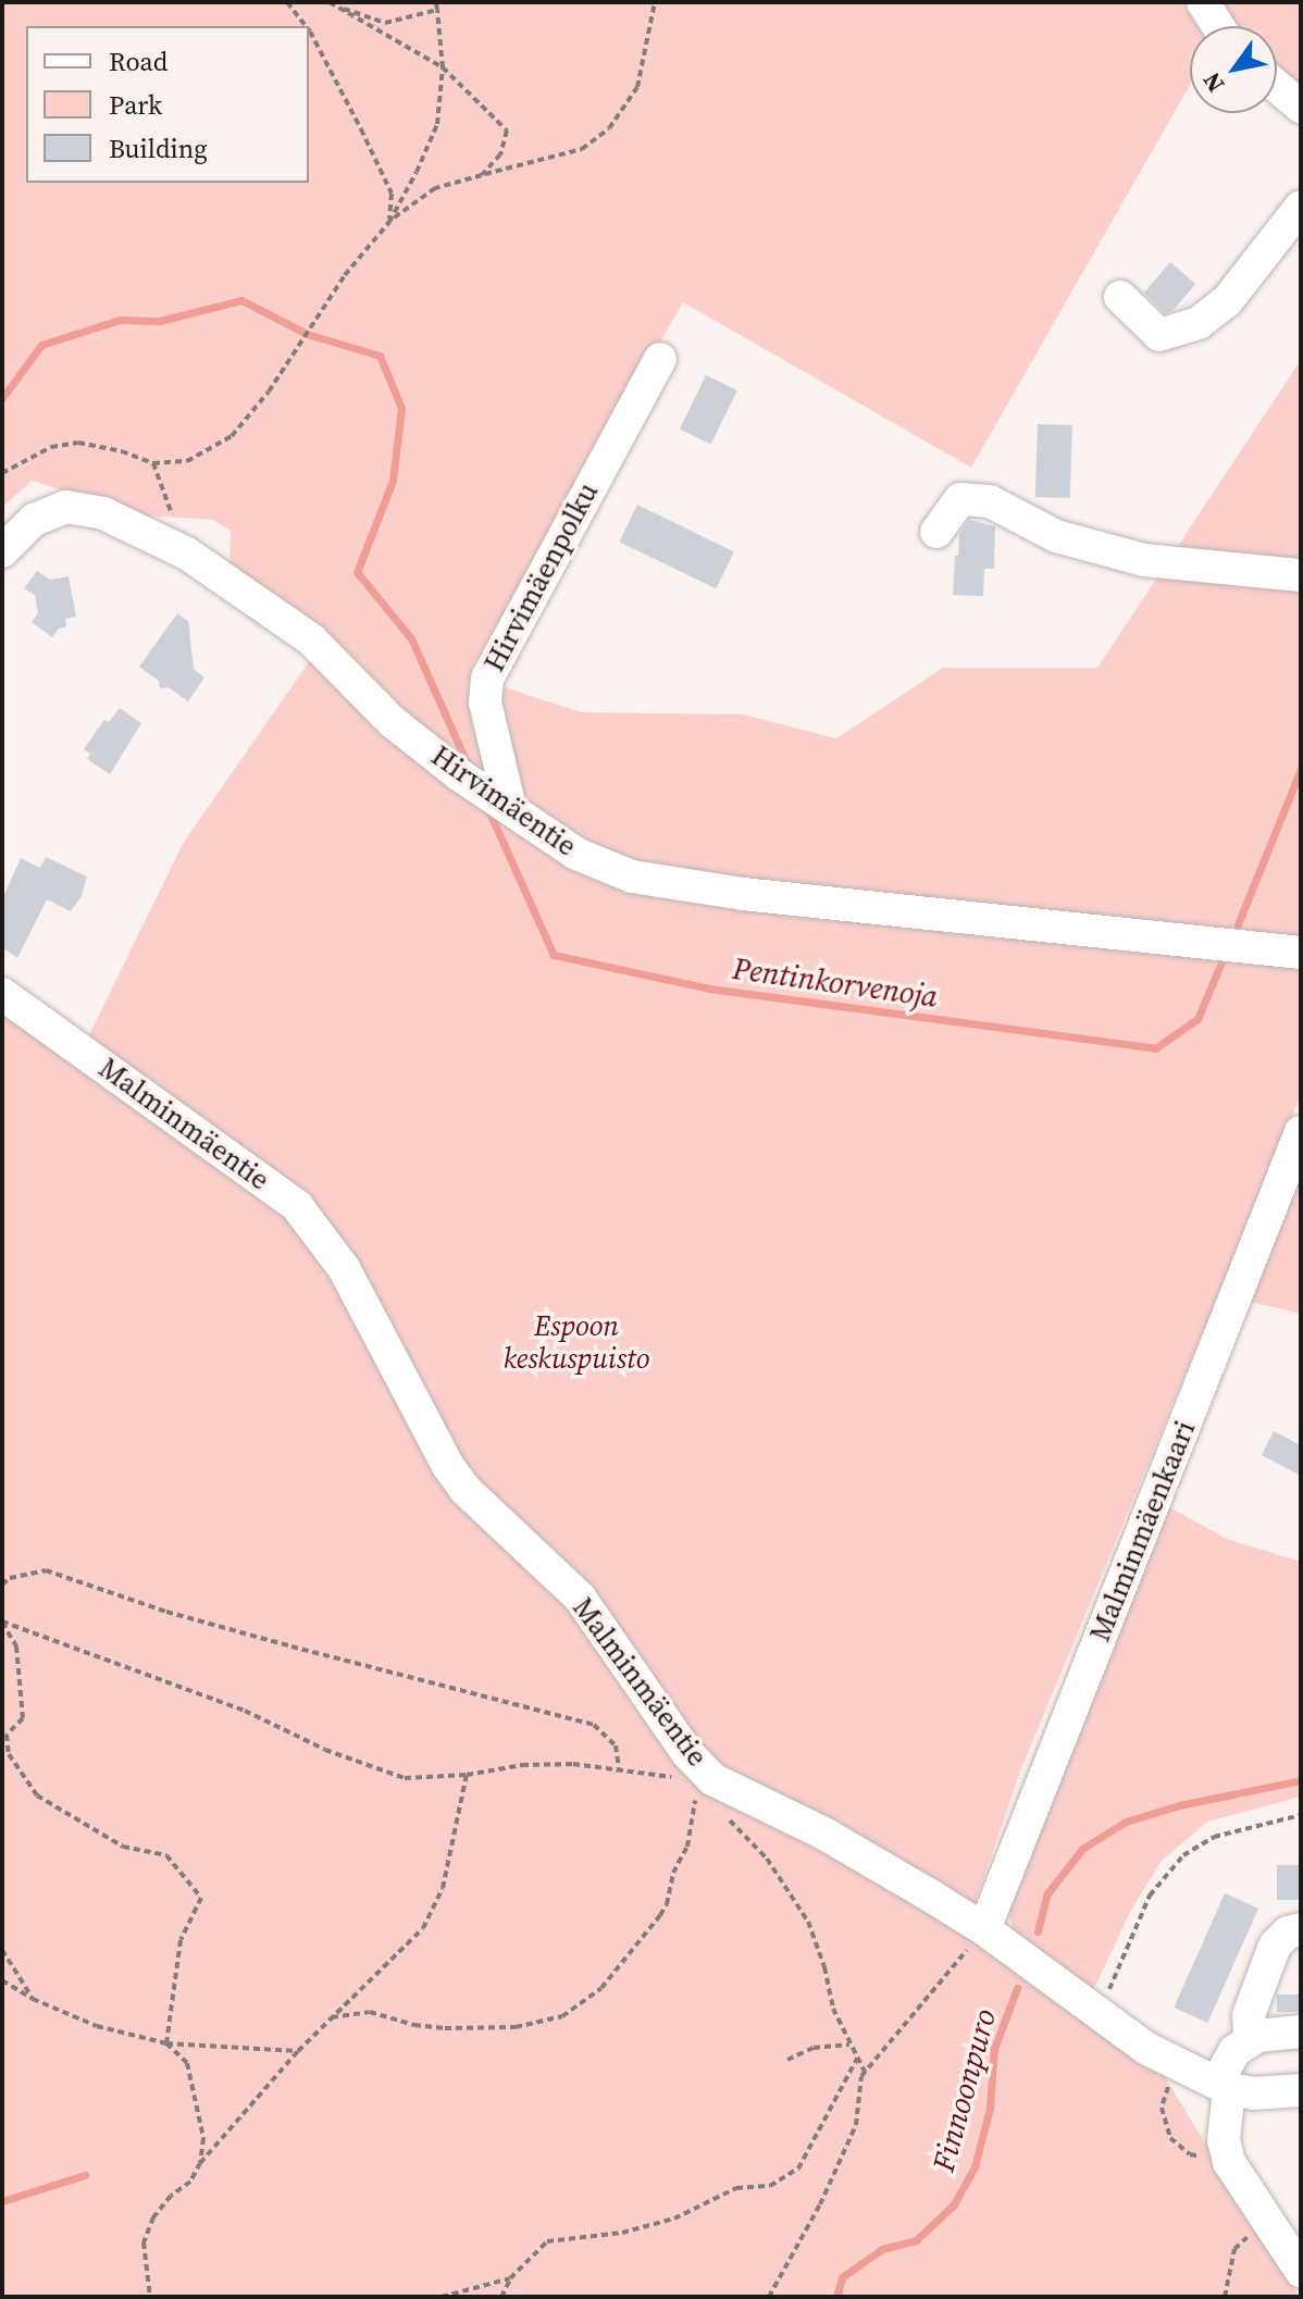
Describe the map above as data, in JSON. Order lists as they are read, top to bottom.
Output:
{
  "streets": {
    "street": [
      "Hirvimäenpolku",
      "Hirvimäentie",
      "Malminmäentie",
      "Malminmäenkaari"
    ]
  },
  "crossings": [
    ["Hirvimäenpolku", "Hirvimäentie"],
    ["Malminmäentie", "Malminmäenkaari"]
  ],
  "water": ["Pentinkorvenoja", "Finnoonpuro"],
  "parks": ["Espoon keskuspuisto"],
  "legend": ["Road", "Park", "Building"],
  "north": "bottom left"
}
